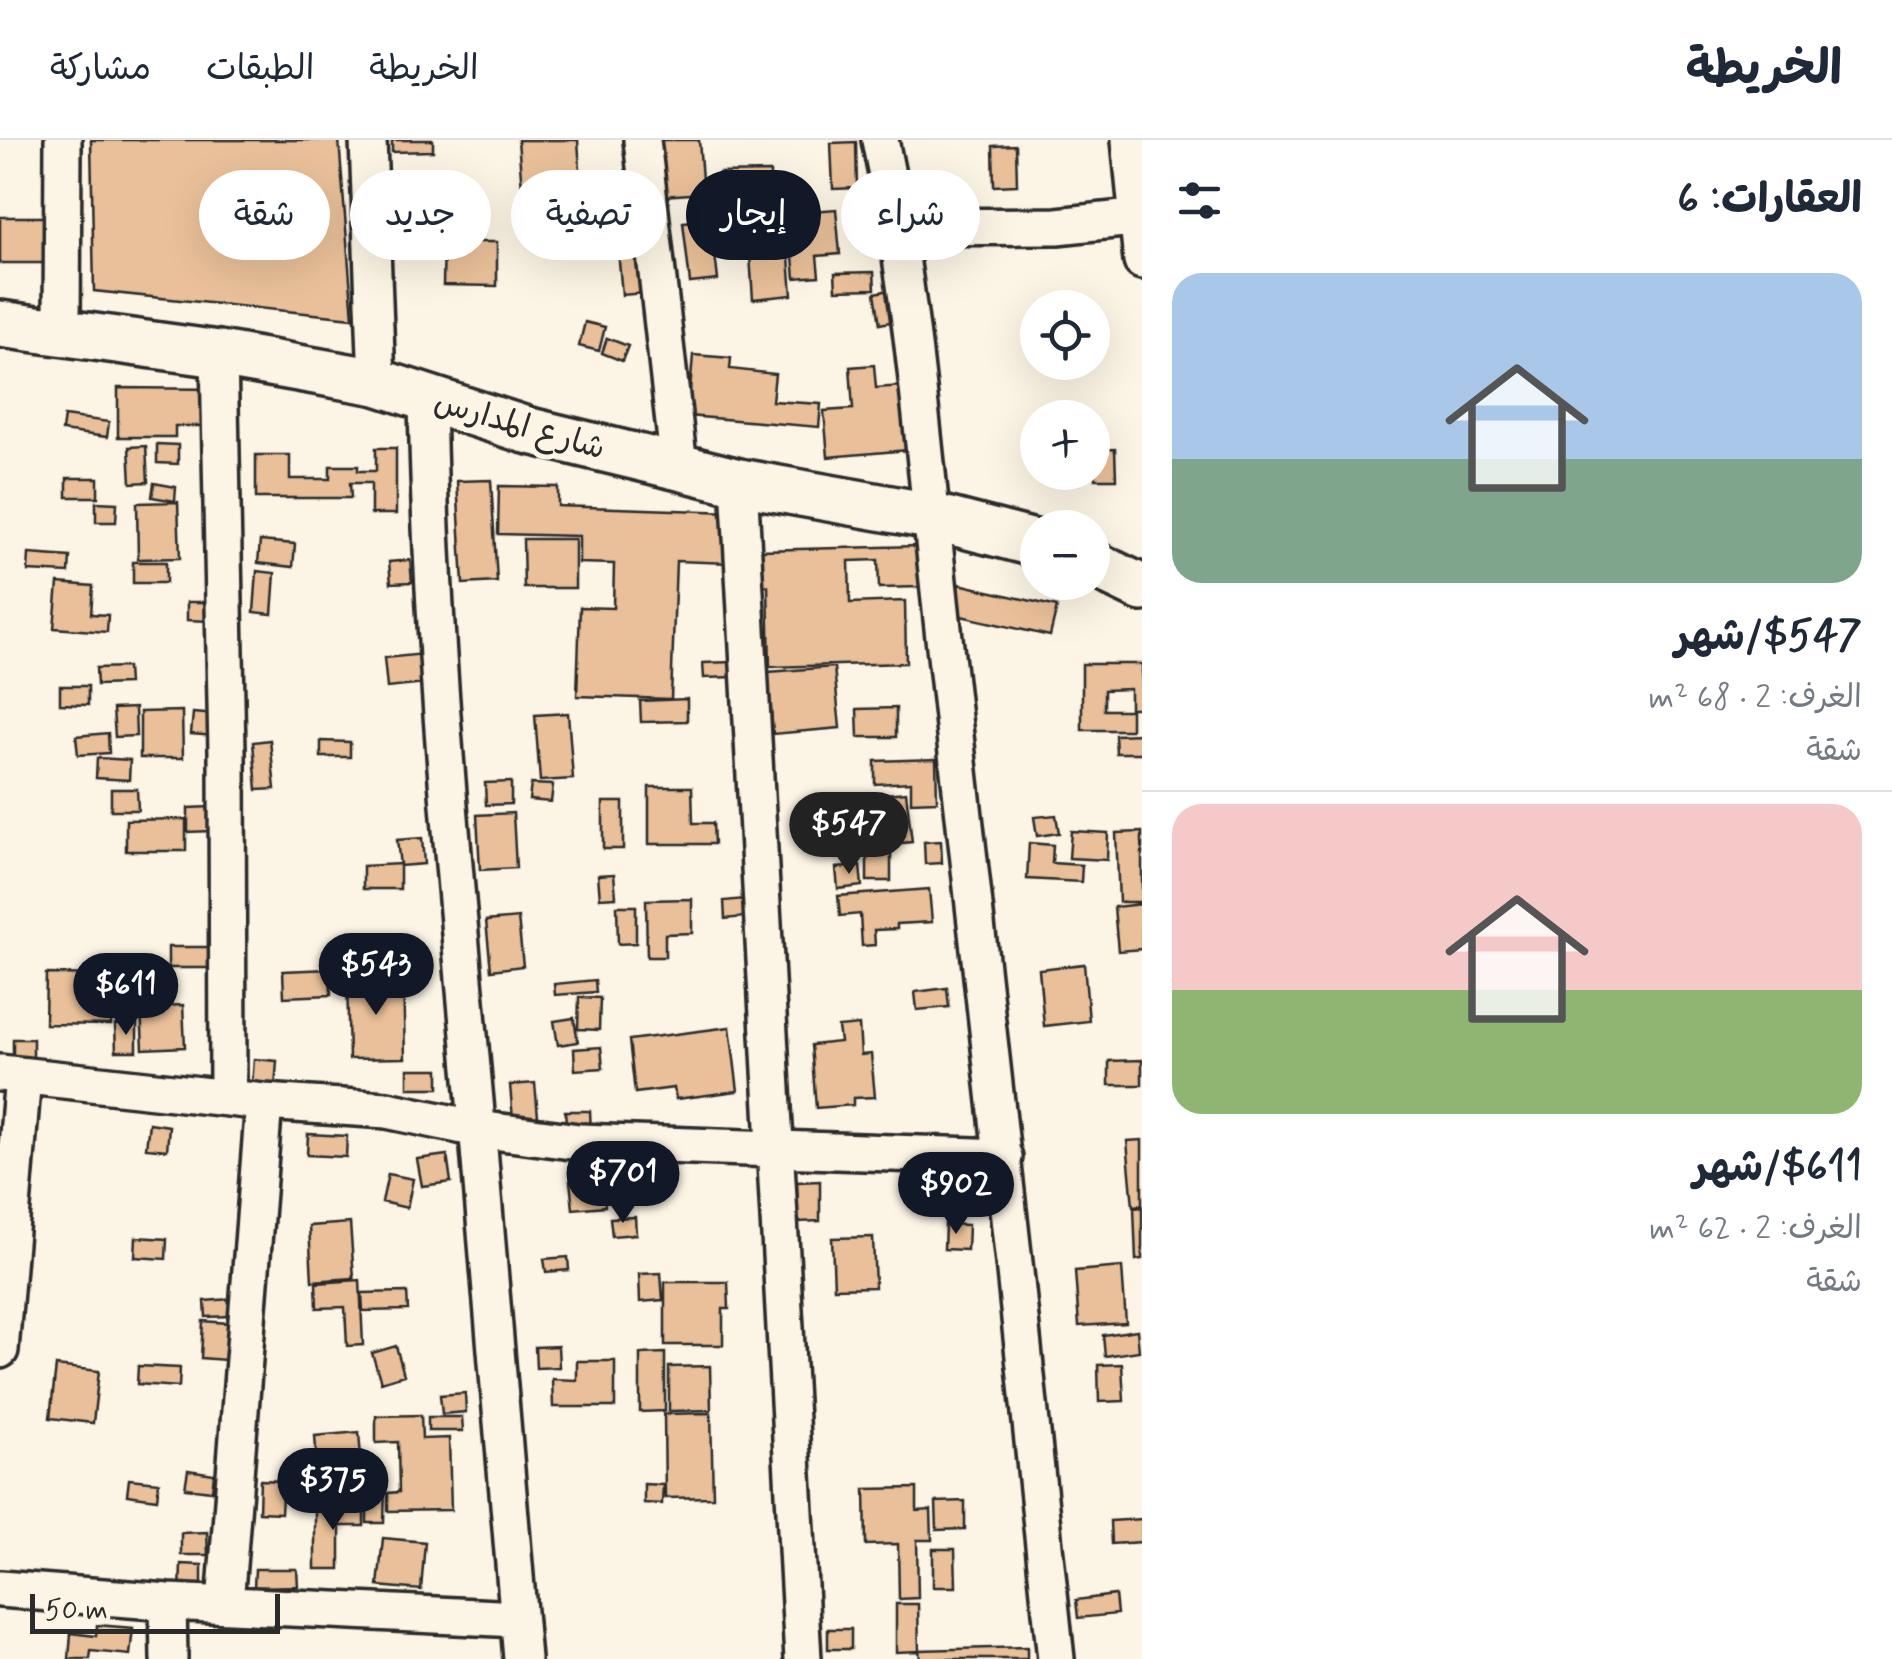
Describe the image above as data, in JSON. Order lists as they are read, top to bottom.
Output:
{
  "streets": {
    "street": ["شارع المدارس"]
  },
  "scale_bar": "50 m",
  "page": {
    "header": "الخريطة",
    "nav": ["الخريطة", "الطبقات", "مشاركة"],
    "heading": "العقارات: 6",
    "chip": [
      "شراء",
      "إيجار",
      "تصفية",
      "جديد",
      "شقة"
    ],
    "list": [
      {
        "name": "$547/شهر",
        "note": "الغرف: 2 · 68 m² · شقة"
      },
      {
        "name": "$611/شهر",
        "note": "الغرف: 2 · 62 m² · شقة"
      }
    ],
    "map_buttons": ["+", "−"],
    "price": [
      "$547",
      "$543",
      "$611",
      "$701",
      "$902",
      "$375"
    ],
    "scale": "50 m"
  }
}
